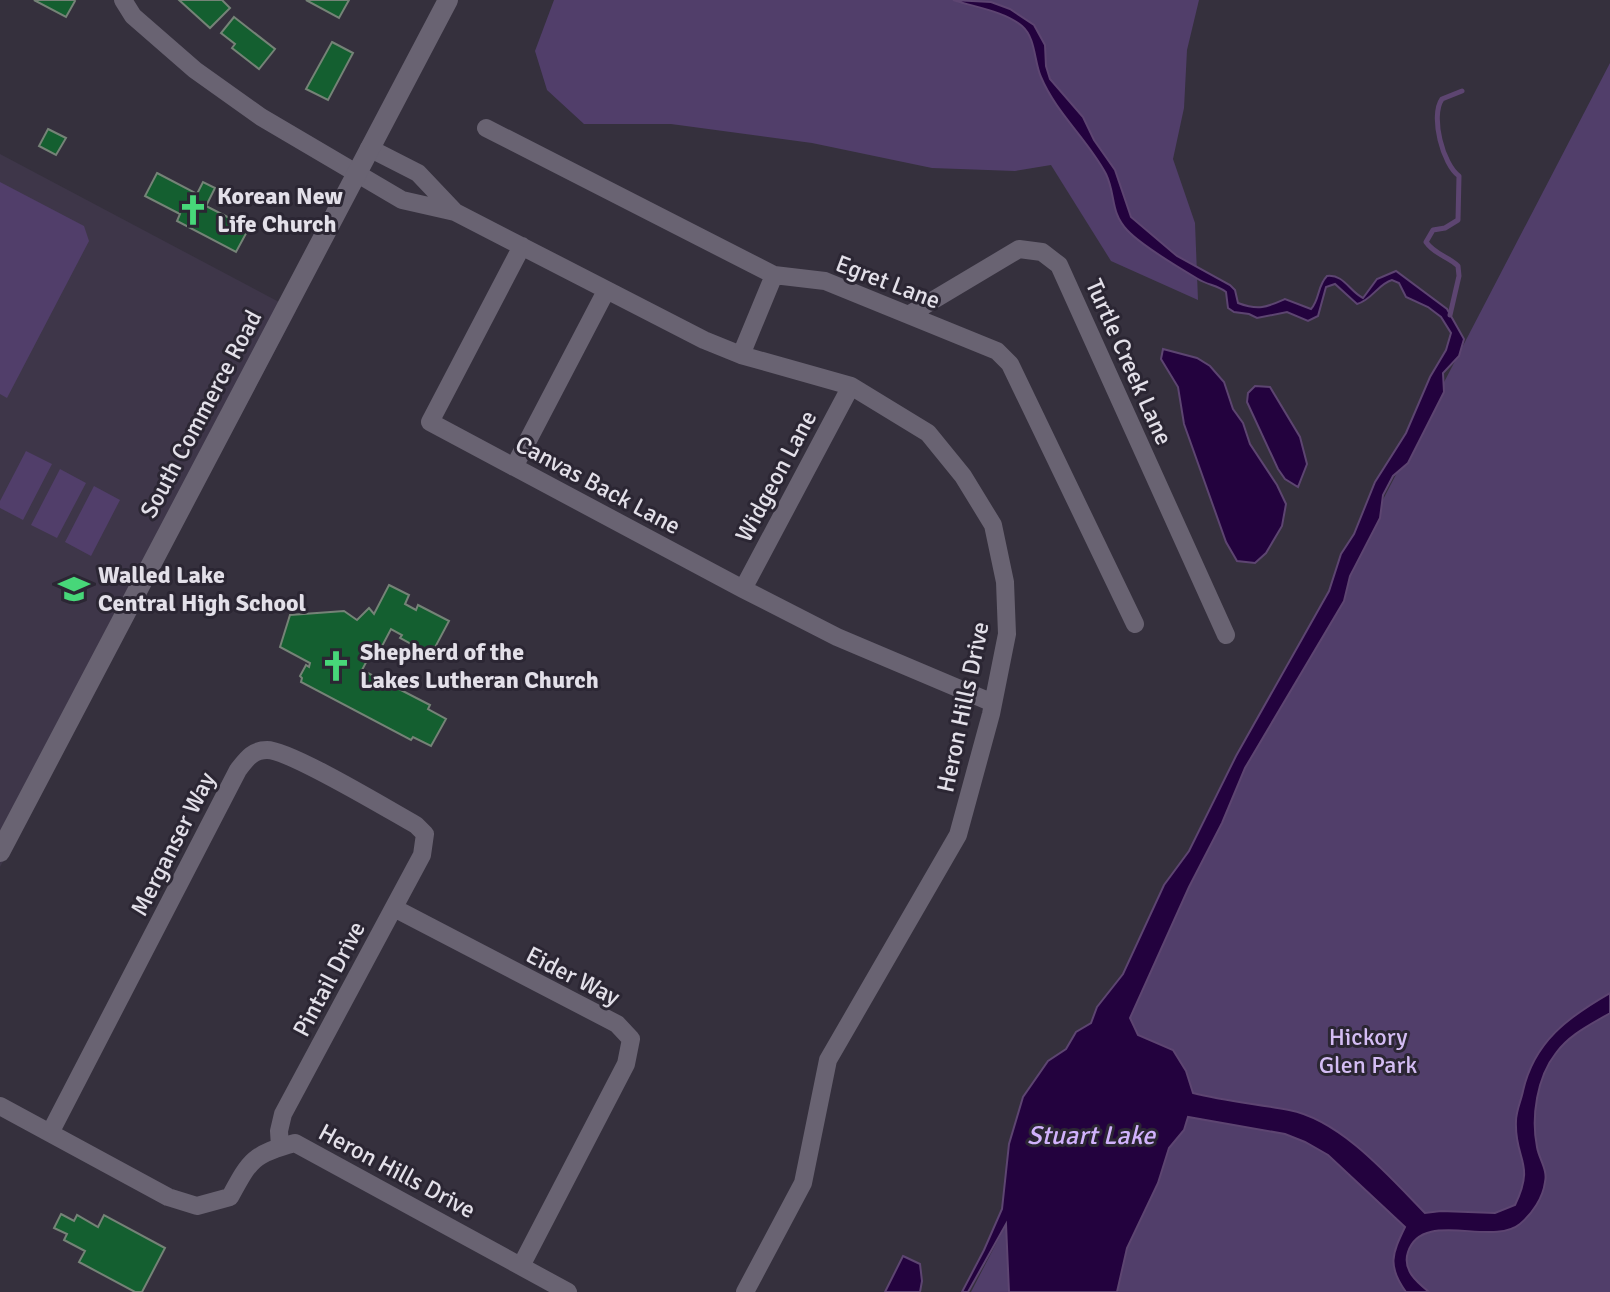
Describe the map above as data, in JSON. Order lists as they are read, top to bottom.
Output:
{
  "streets": {
    "street": [
      "Egret Lane",
      "Turtle Creek Lane",
      "South Commerce Road",
      "Widgeon Lane",
      "Canvas Back Lane",
      "Heron Hills Drive",
      "Merganser Way",
      "Eider Way",
      "Pintail Drive"
    ]
  },
  "crossings": [
    ["Egret Lane", "Turtle Creek Lane"],
    ["South Commerce Road", "Heron Hills Drive"],
    ["Widgeon Lane", "Canvas Back Lane"],
    ["Widgeon Lane", "Heron Hills Drive"],
    ["Canvas Back Lane", "Heron Hills Drive"],
    ["Heron Hills Drive", "Merganser Way"],
    ["Heron Hills Drive", "Eider Way"],
    ["Heron Hills Drive", "Pintail Drive"],
    ["Merganser Way", "Pintail Drive"],
    ["Eider Way", "Pintail Drive"]
  ],
  "water": ["Stuart Lake"],
  "parks": ["Hickory Glen Park"],
  "places": {
    "church": ["Korean New Life Church", "Shepherd of the Lakes Lutheran Church"],
    "school or university": ["Walled Lake Central High School"]
  }
}
